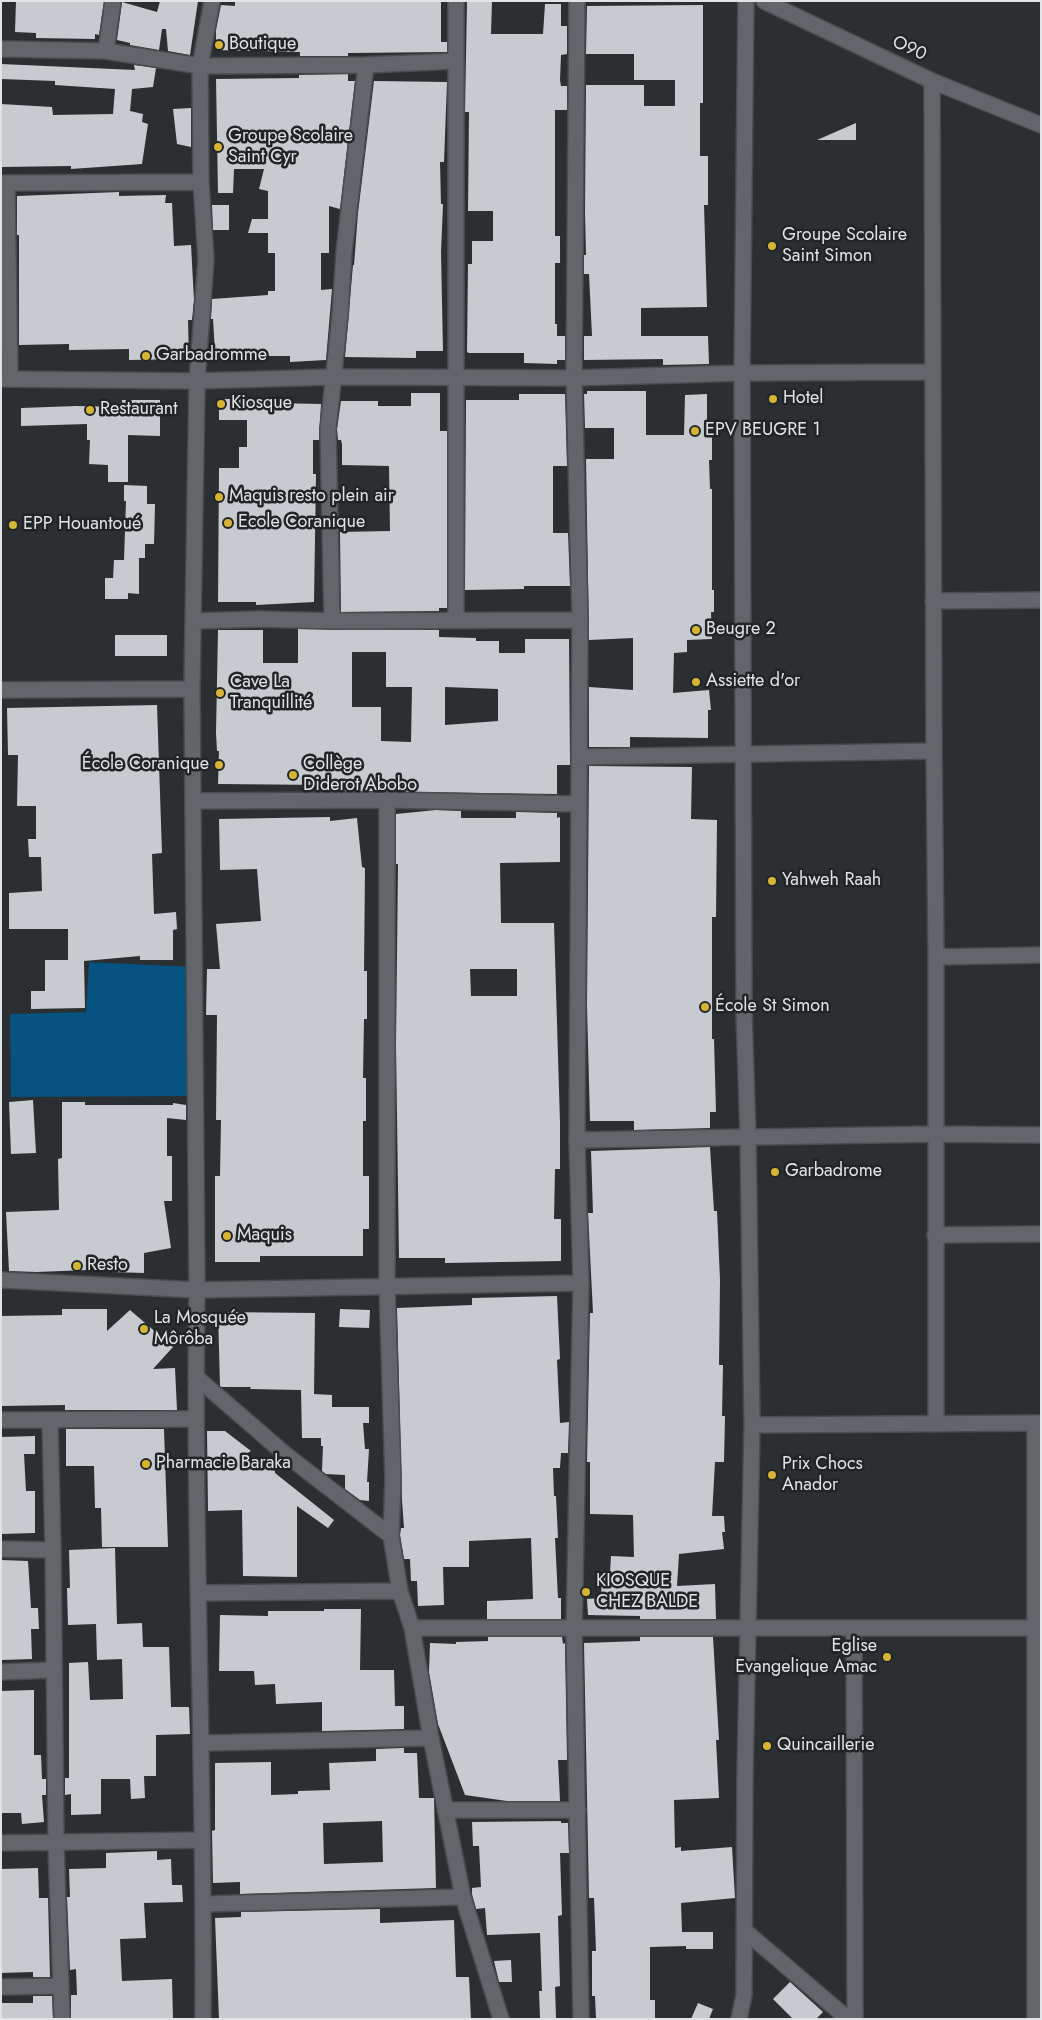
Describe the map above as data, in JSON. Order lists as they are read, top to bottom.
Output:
{
  "streets": {
    "street": ["O90"]
  },
  "places": [
    "Boutique",
    "Groupe Scolaire Saint Cyr",
    "Groupe Scolaire Saint Simon",
    "Garbadromme",
    "Hotel",
    "Kiosque",
    "Restaurant",
    "EPV BEUGRE 1",
    "Maquis resto plein air",
    "Ecole Coranique",
    "EPP Houantoué",
    "Beugre 2",
    "Assiette d'or",
    "Cave La Tranquillité",
    "École Coranique",
    "Collège Diderot Abobo",
    "Yahweh Raah",
    "École St Simon",
    "Garbadrome",
    "Maquis",
    "Resto",
    "La Mosquée Môrôba",
    "Pharmacie Baraka",
    "Prix Chocs Anador",
    "KIOSQUE CHEZ BALDE",
    "Eglise Evangelique Amac",
    "Quincaillerie"
  ]
}
